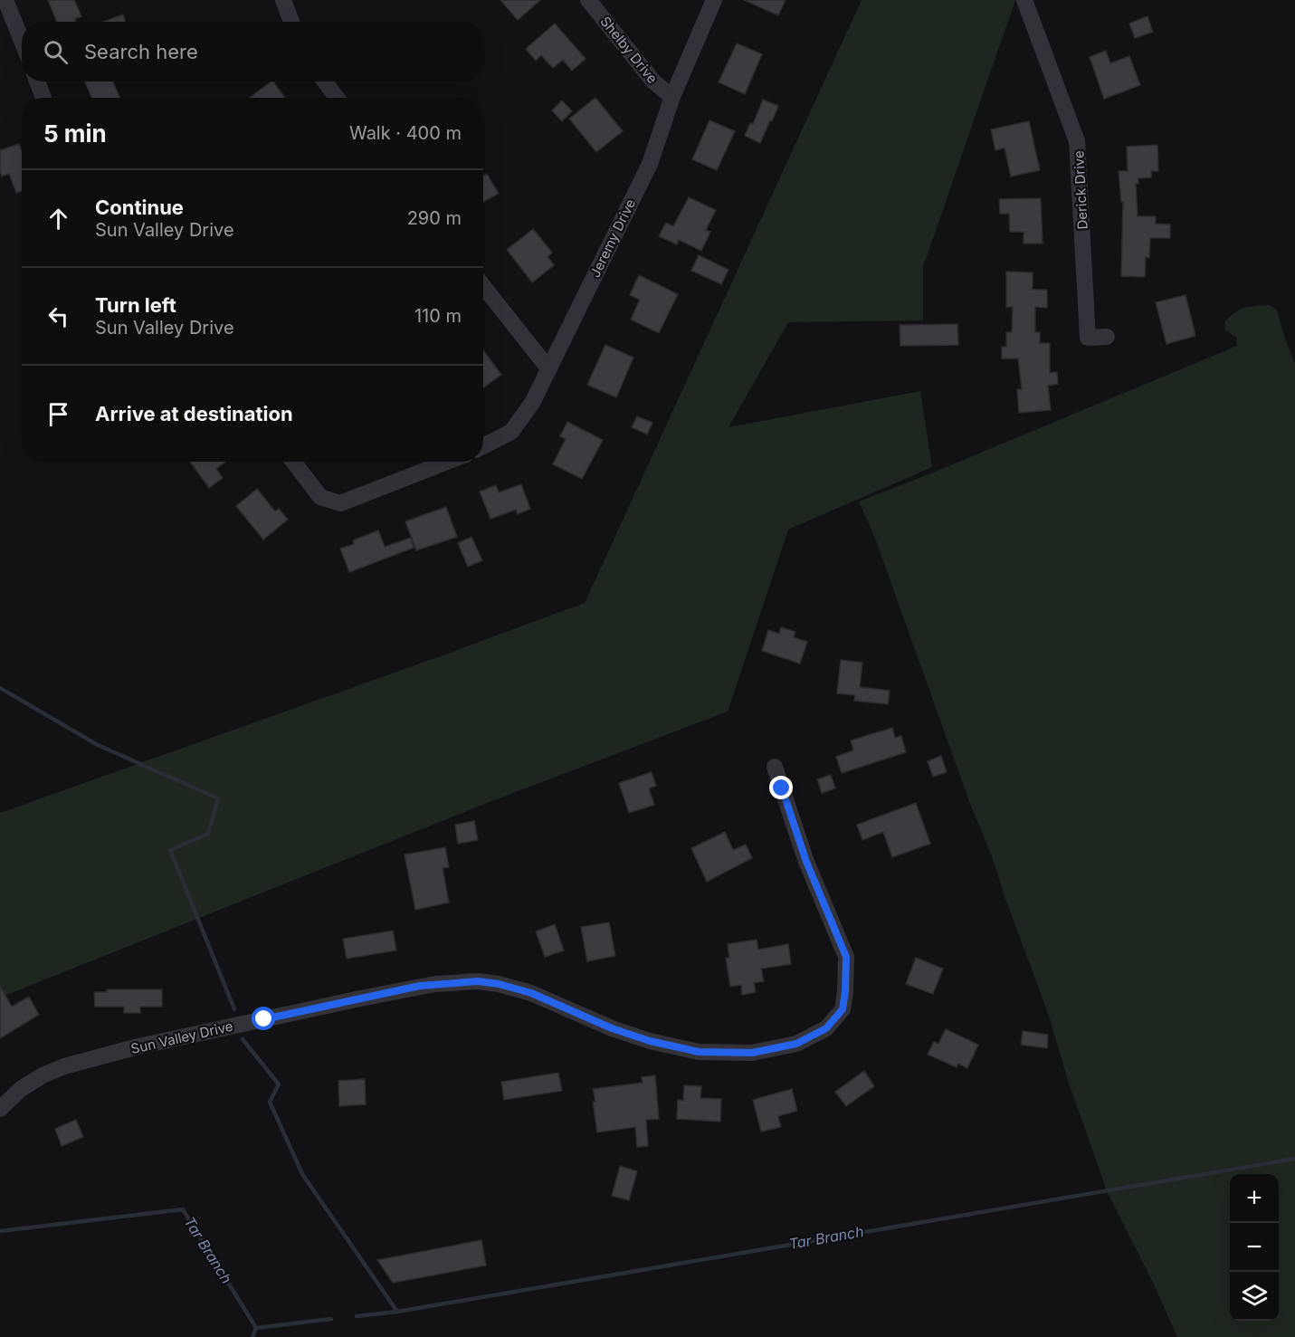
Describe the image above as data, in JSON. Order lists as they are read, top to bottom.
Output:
{
  "streets": {
    "street": [
      "Shelby Drive",
      "Derick Drive",
      "Jeremy Drive",
      "Sun Valley Drive"
    ]
  },
  "crossings": [
    ["Shelby Drive", "Jeremy Drive"]
  ],
  "water": ["Tar Branch"],
  "page": {
    "search": "Search here",
    "heading": ["5 min", "Walk · 400 m"],
    "list": [
      ["Continue", "Sun Valley Drive", "290 m"],
      ["Turn left", "Sun Valley Drive", "110 m"],
      "Arrive at destination"
    ],
    "map_buttons": ["+", "−"]
  }
}
